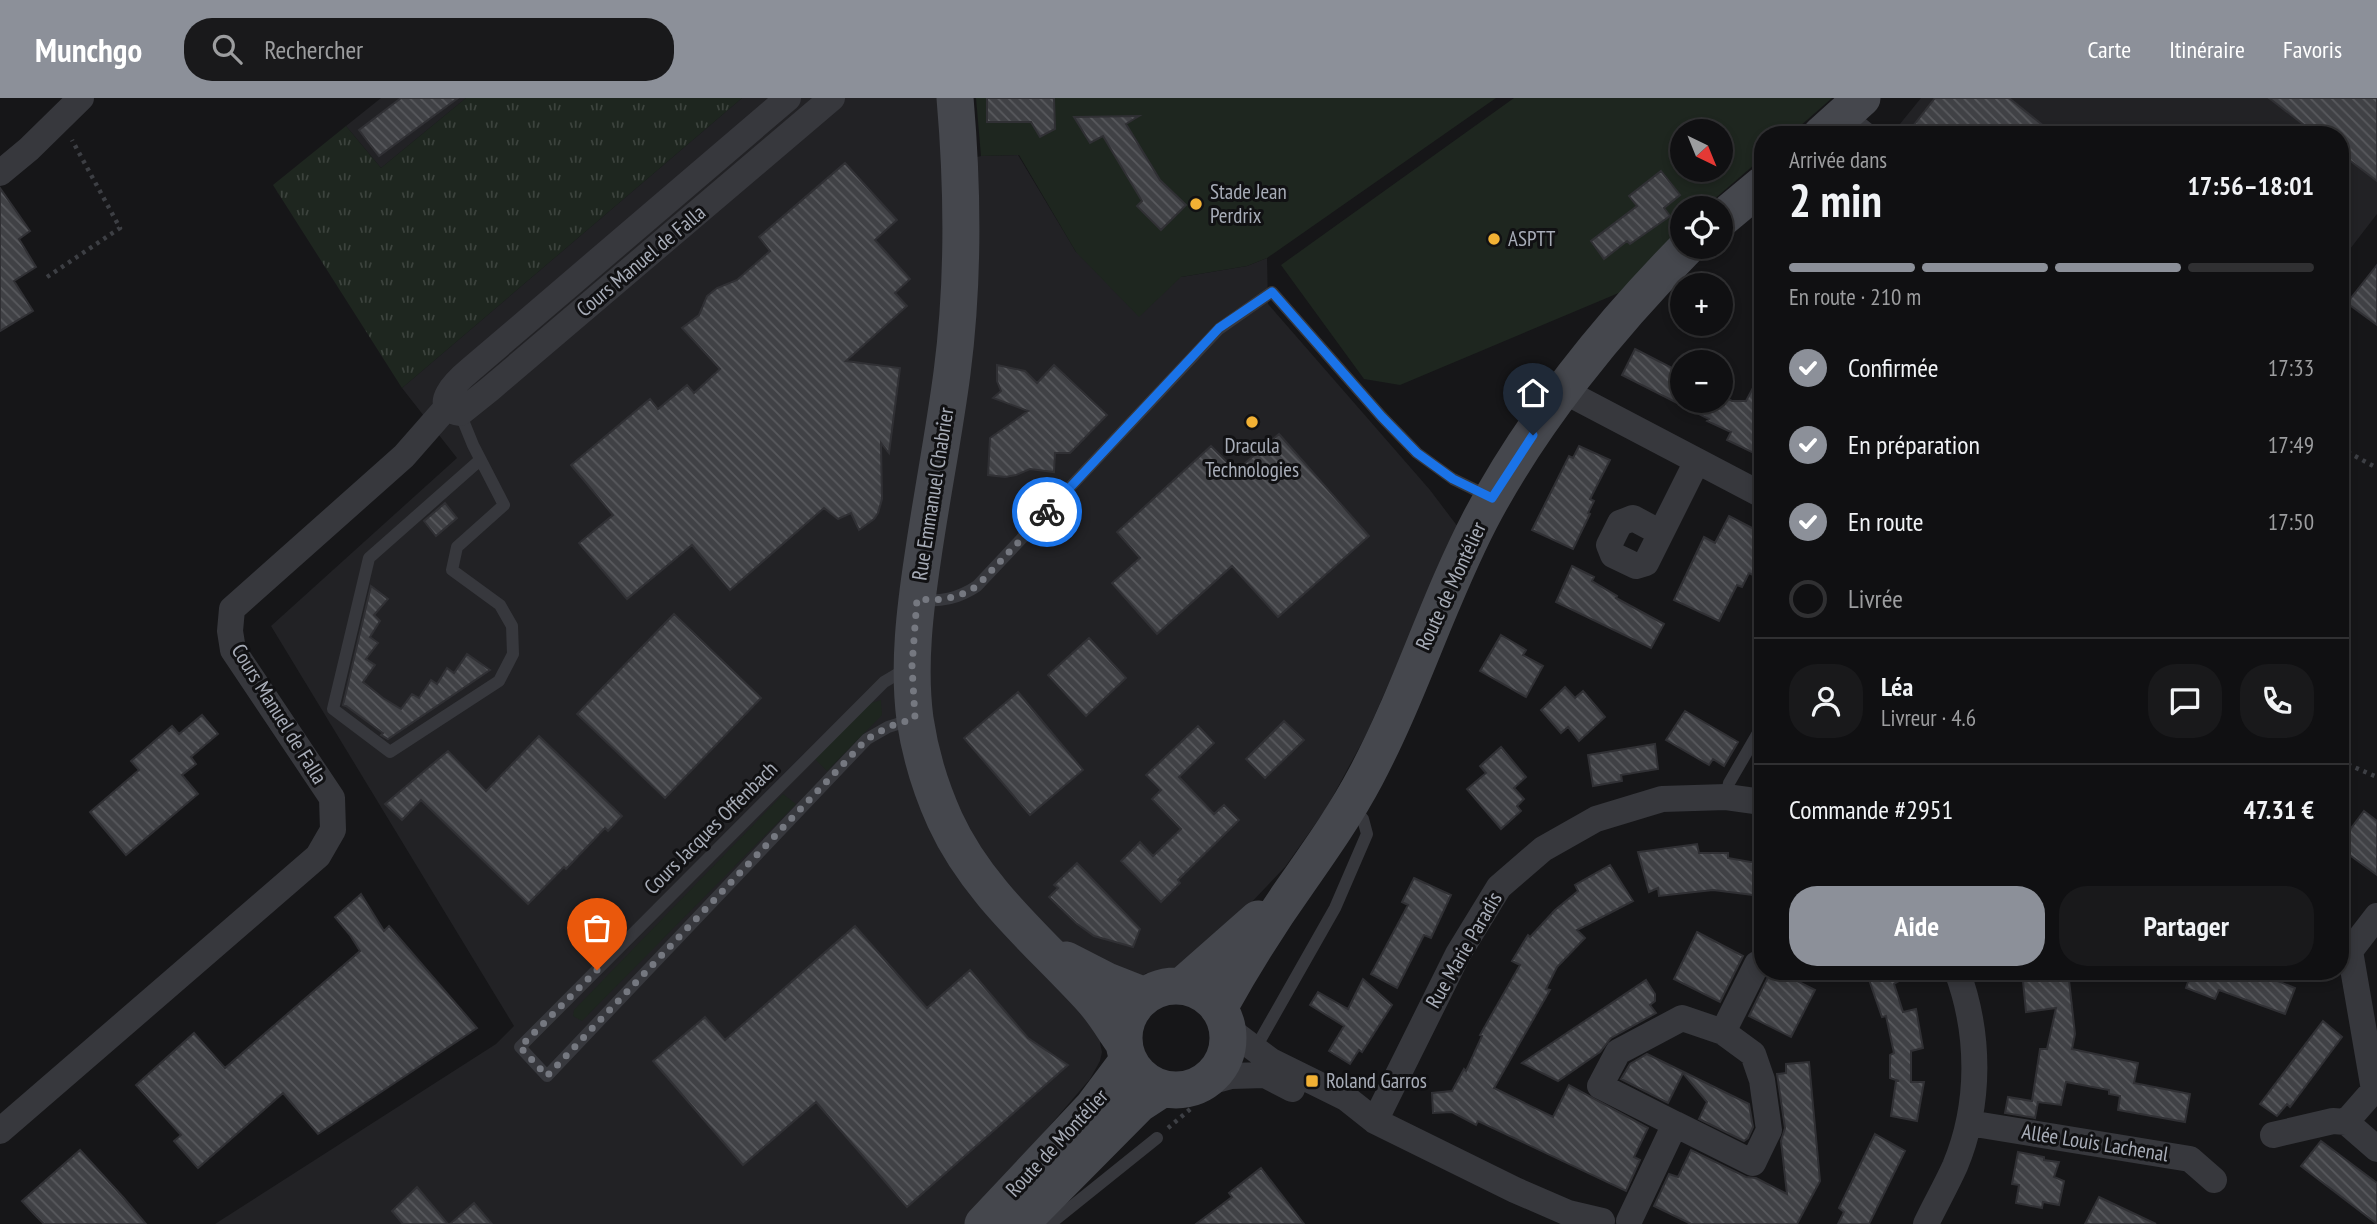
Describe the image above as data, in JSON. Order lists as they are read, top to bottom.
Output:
{
  "streets": {
    "main road": ["Rue Emmanuel Chabrier", "Route de Montélier"],
    "street": ["Cours Manuel de Falla", "Rue Marie Paradis", "Allée Louis Lachenal"],
    "lane": ["Cours Jacques Offenbach"]
  },
  "crossings": [
    ["Rue Emmanuel Chabrier", "Route de Montélier"],
    ["Rue Emmanuel Chabrier", "Cours Jacques Offenbach"]
  ],
  "places": {
    "other": ["Stade Jean Perdrix", "ASPTT", "Dracula Technologies"],
    "transit": ["Roland Garros"]
  },
  "north": "bottom right",
  "page": {
    "header": "Munchgo",
    "search": "Rechercher",
    "nav": ["Carte", "Itinéraire", "Favoris"],
    "map_buttons": ["+", "−"],
    "heading": ["2 min", "Arrivée dans", "17:56–18:01"],
    "panel": [
      "Léa",
      "Livreur · 4.6",
      "Commande #2951",
      "47.31 €"
    ],
    "bar": "En route · 210 m",
    "list": [
      ["Confirmée", "17:33"],
      ["En préparation", "17:49"],
      ["En route", "17:50"],
      "Livrée"
    ],
    "buttons": ["Aide", "Partager"]
  }
}
